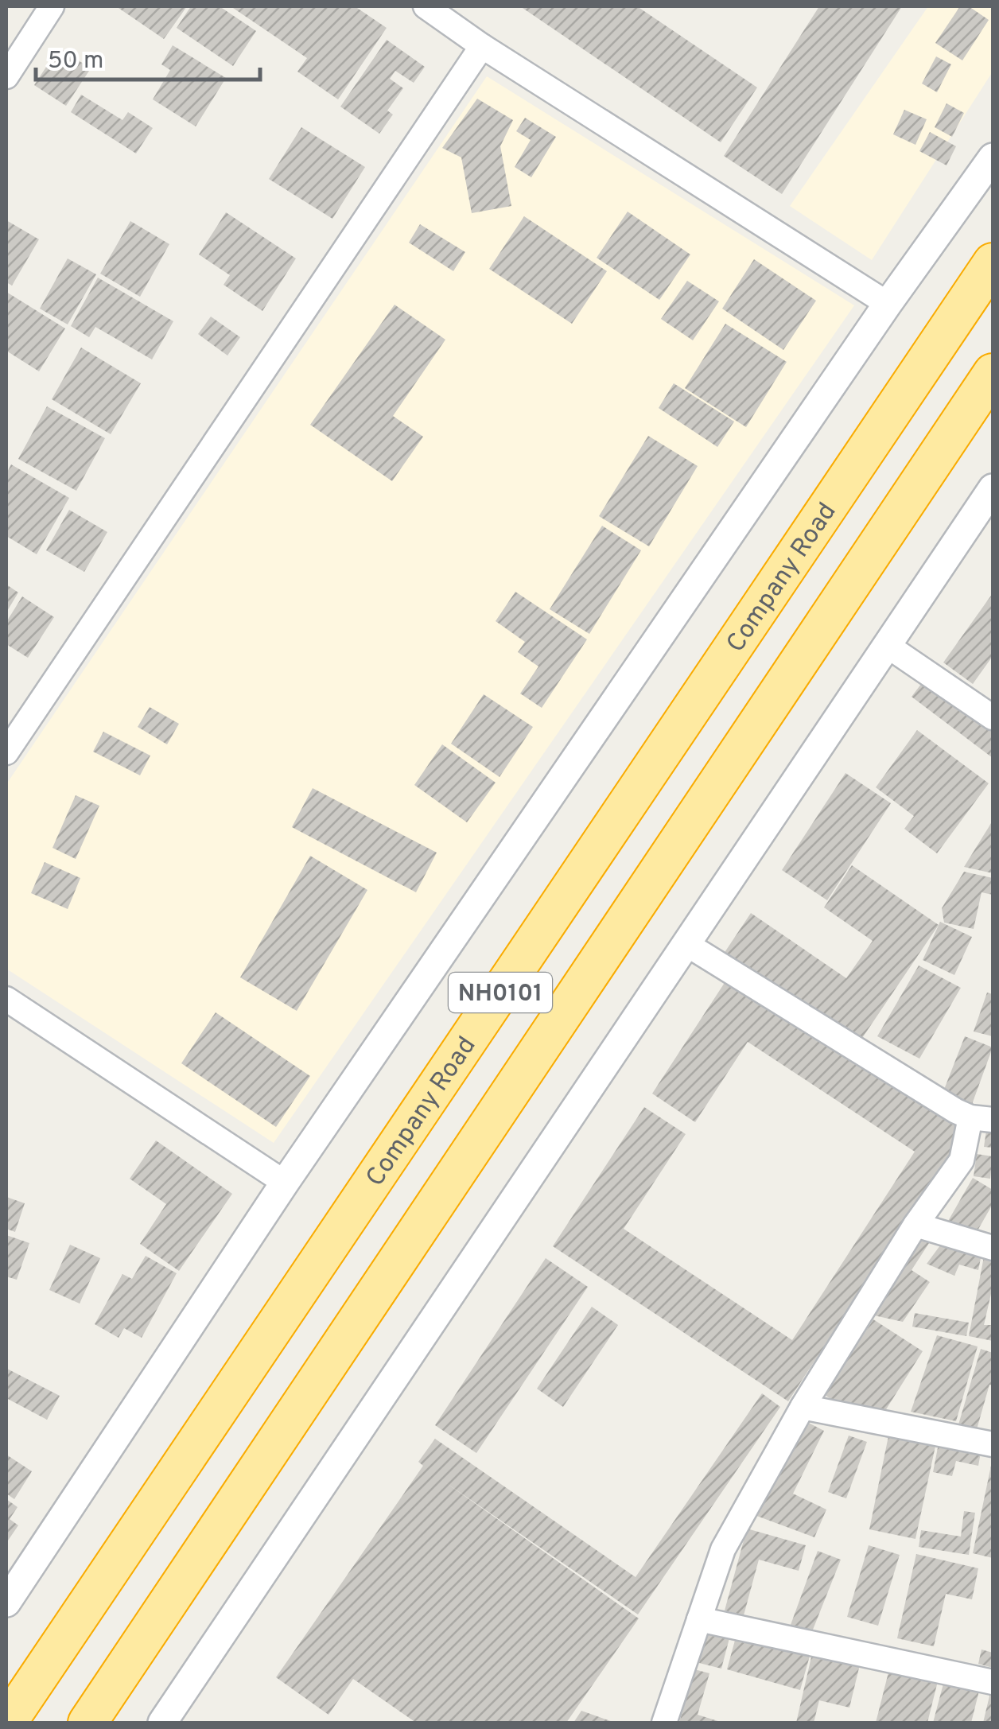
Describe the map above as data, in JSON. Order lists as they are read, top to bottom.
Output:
{
  "streets": {
    "highway": ["Company Road", "NH0101"]
  },
  "scale_bar": "50 m"
}
